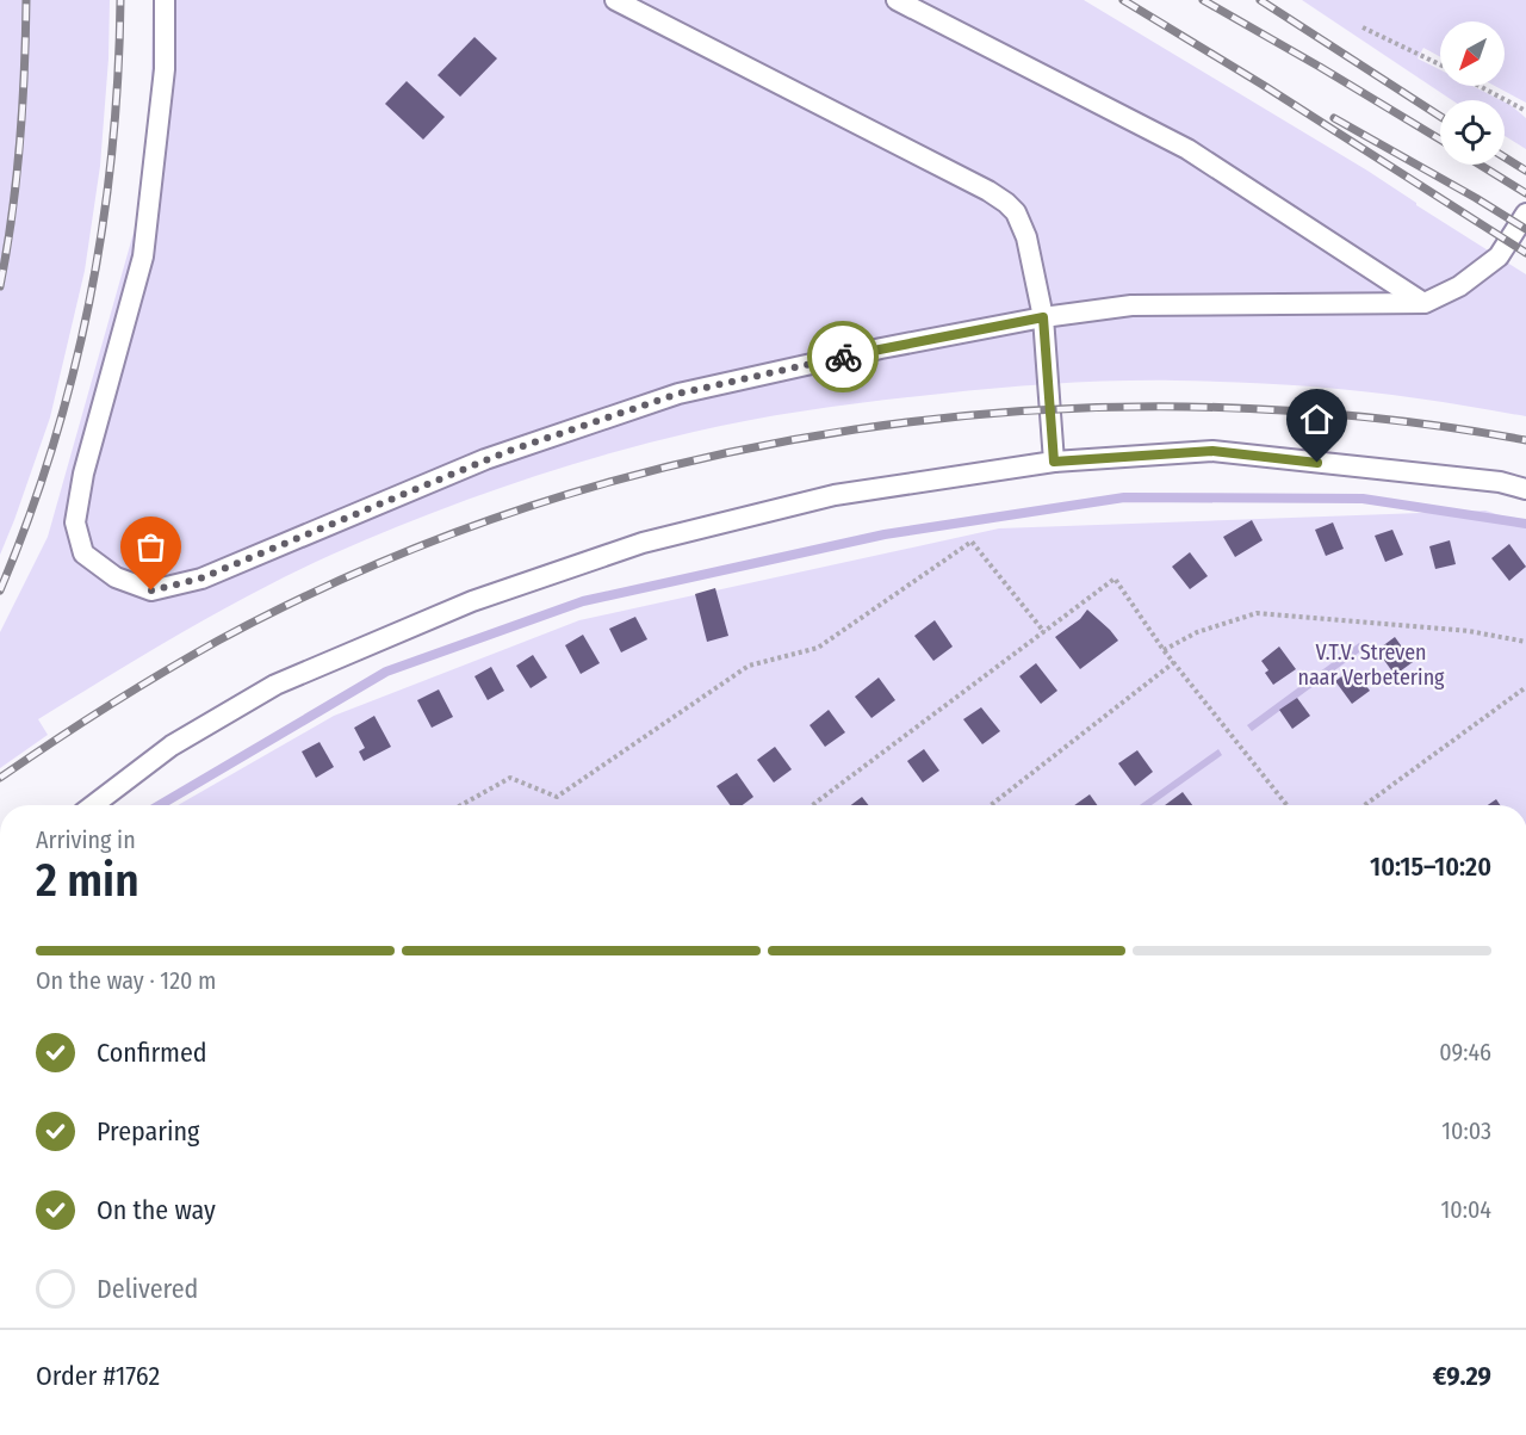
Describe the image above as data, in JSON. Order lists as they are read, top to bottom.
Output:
{
  "parks": ["V.T.V. Streven naar Verbetering"],
  "north": "bottom left",
  "page": {
    "heading": ["2 min", "Arriving in", "10:15–10:20"],
    "panel": ["Order #1762", "€9.29"],
    "bar": "On the way · 120 m",
    "list": [
      ["Confirmed", "09:46"],
      ["Preparing", "10:03"],
      ["On the way", "10:04"],
      "Delivered"
    ]
  }
}
